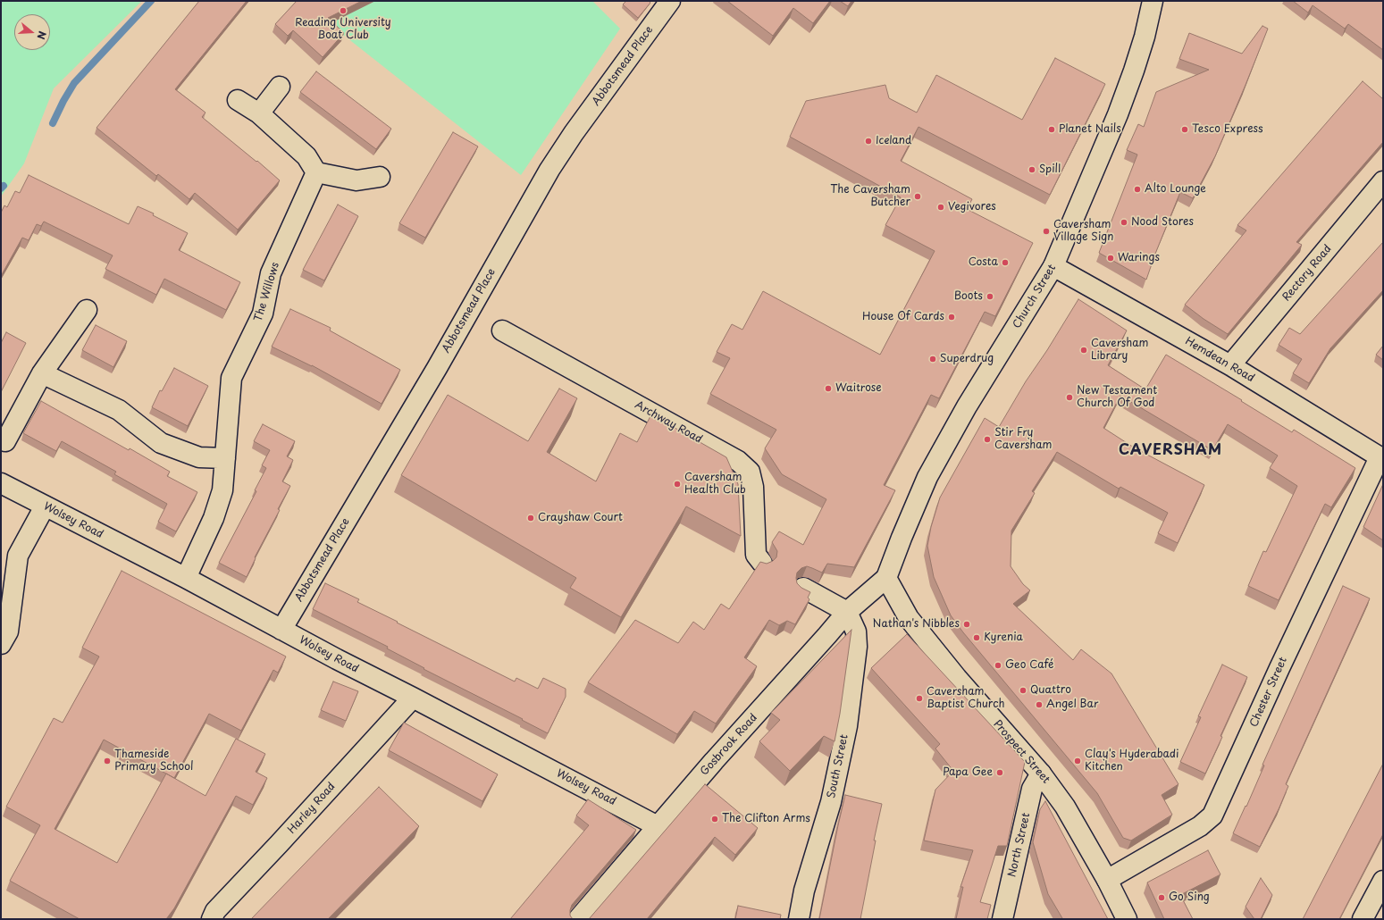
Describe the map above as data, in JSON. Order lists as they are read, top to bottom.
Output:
{
  "streets": {
    "street": [
      "Abbotsmead Place",
      "Rectory Road",
      "The Willows",
      "Church Street",
      "Hemdean Road",
      "Archway Road",
      "Wolsey Road",
      "Chester Street",
      "Gosbrook Road",
      "Prospect Street",
      "South Street",
      "Harley Road",
      "North Street"
    ]
  },
  "crossings": [
    ["Abbotsmead Place", "Wolsey Road"],
    ["Rectory Road", "Hemdean Road"],
    ["The Willows", "Wolsey Road"],
    ["Church Street", "Hemdean Road"],
    ["Church Street", "Gosbrook Road"],
    ["Church Street", "Prospect Street"],
    ["Hemdean Road", "Chester Street"],
    ["Wolsey Road", "Gosbrook Road"],
    ["Wolsey Road", "Harley Road"],
    ["Chester Street", "Prospect Street"],
    ["Gosbrook Road", "Prospect Street"],
    ["Gosbrook Road", "South Street"],
    ["Prospect Street", "North Street"]
  ],
  "districts": ["CAVERSHAM"],
  "places": [
    "Reading University Boat Club",
    "Planet Nails",
    "Tesco Express",
    "Iceland",
    "Spill",
    "Alto Lounge",
    "The Caversham Butcher",
    "Vegivores",
    "Nood Stores",
    "Caversham Village Sign",
    "Warings",
    "Costa",
    "Boots",
    "House Of Cards",
    "Caversham Library",
    "Superdrug",
    "Waitrose",
    "New Testament Church Of God",
    "Stir Fry Caversham",
    "Caversham Health Club",
    "Crayshaw Court",
    "Nathan's Nibbles",
    "Kyrenia",
    "Geo Café",
    "Quattro",
    "Caversham Baptist Church",
    "Angel Bar",
    "Thameside Primary School",
    "Clay's Hyderabadi Kitchen",
    "Papa Gee",
    "The Clifton Arms",
    "Go Sing"
  ],
  "north": "right"
}
